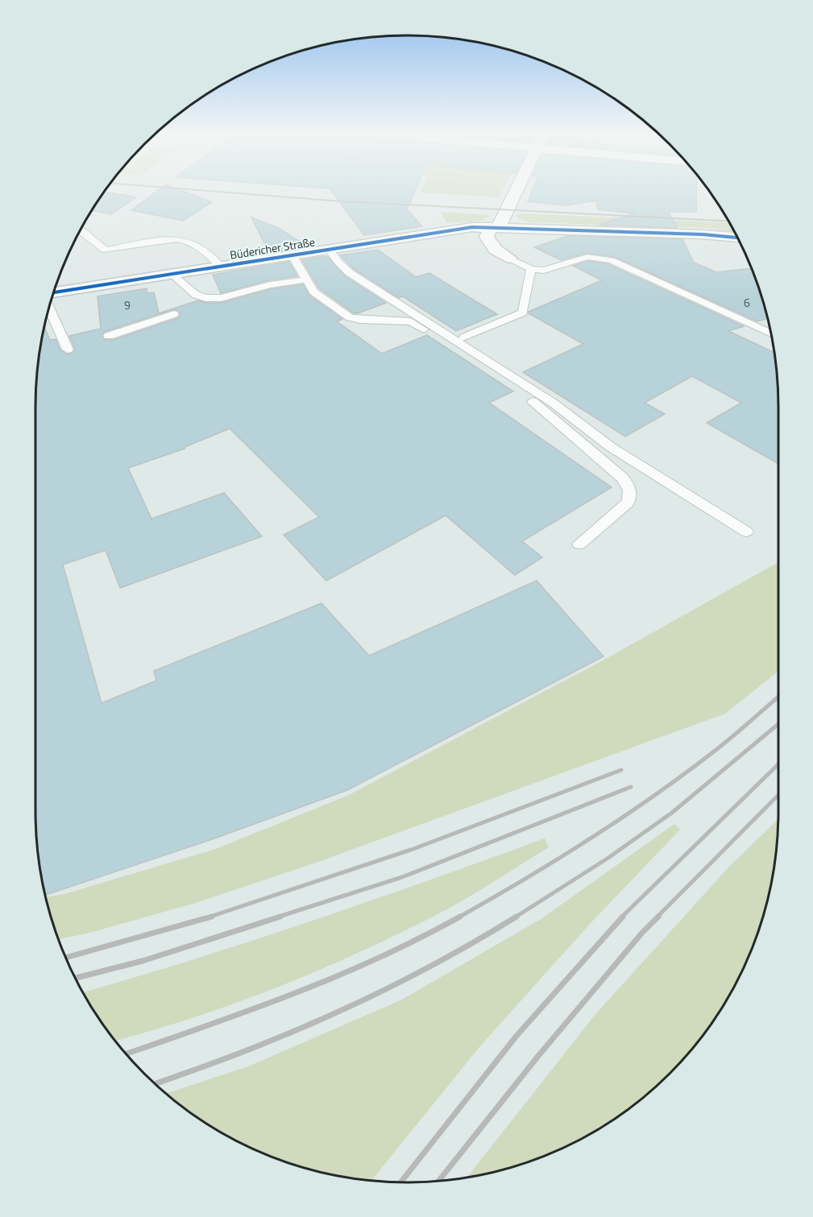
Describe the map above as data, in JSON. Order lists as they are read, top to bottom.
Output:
{
  "streets": {
    "street": ["Büdericher Straße"]
  },
  "house_numbers": ["6", "9"]
}
